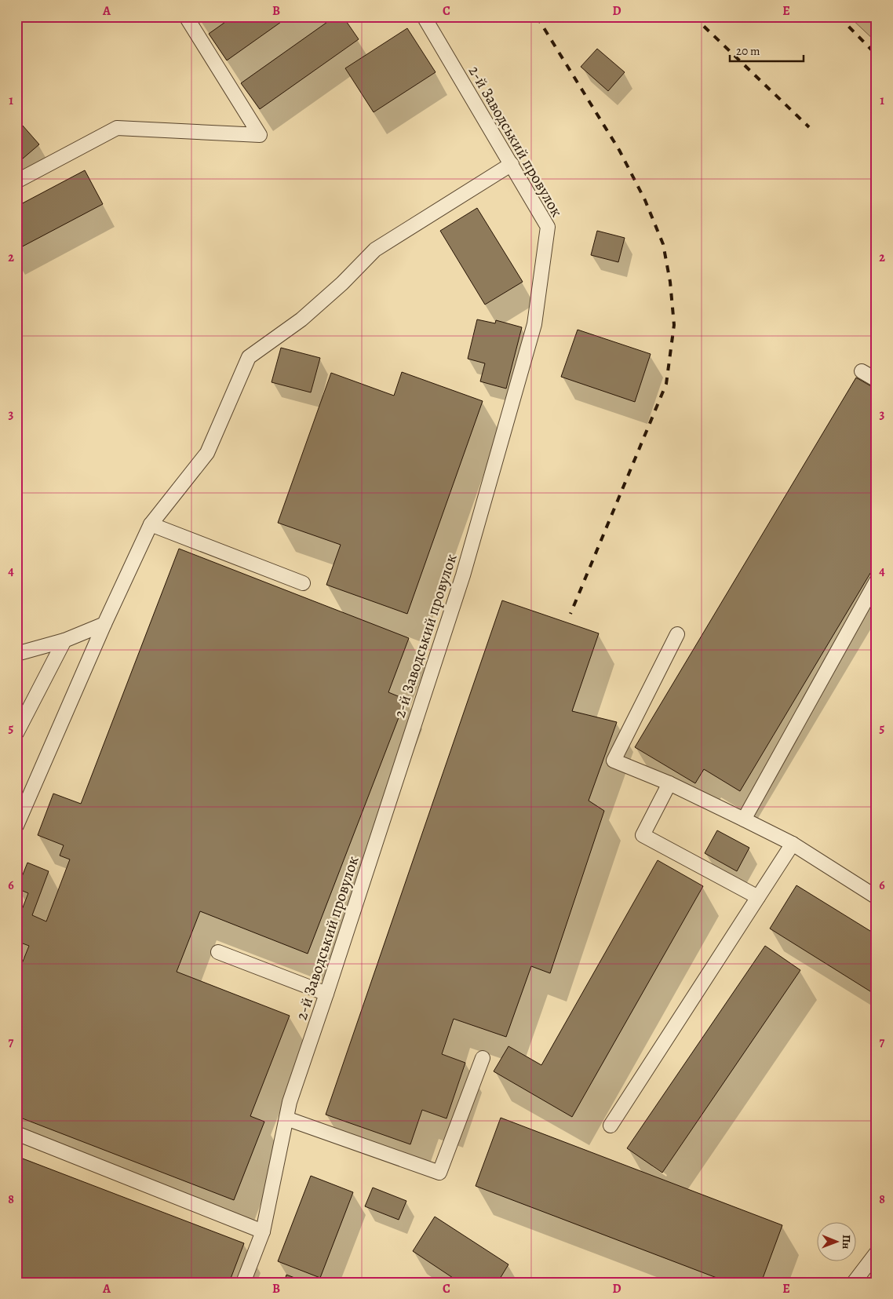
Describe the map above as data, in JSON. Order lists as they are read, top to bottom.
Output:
{
  "streets": {
    "lane": ["2-й Заводський провулок"]
  },
  "scale_bar": "20 m",
  "north": "right",
  "grid": {
    "columns": [
      "A",
      "B",
      "C",
      "D",
      "E"
    ],
    "rows": [
      "1",
      "2",
      "3",
      "4",
      "5",
      "6",
      "7",
      "8"
    ]
  }
}
